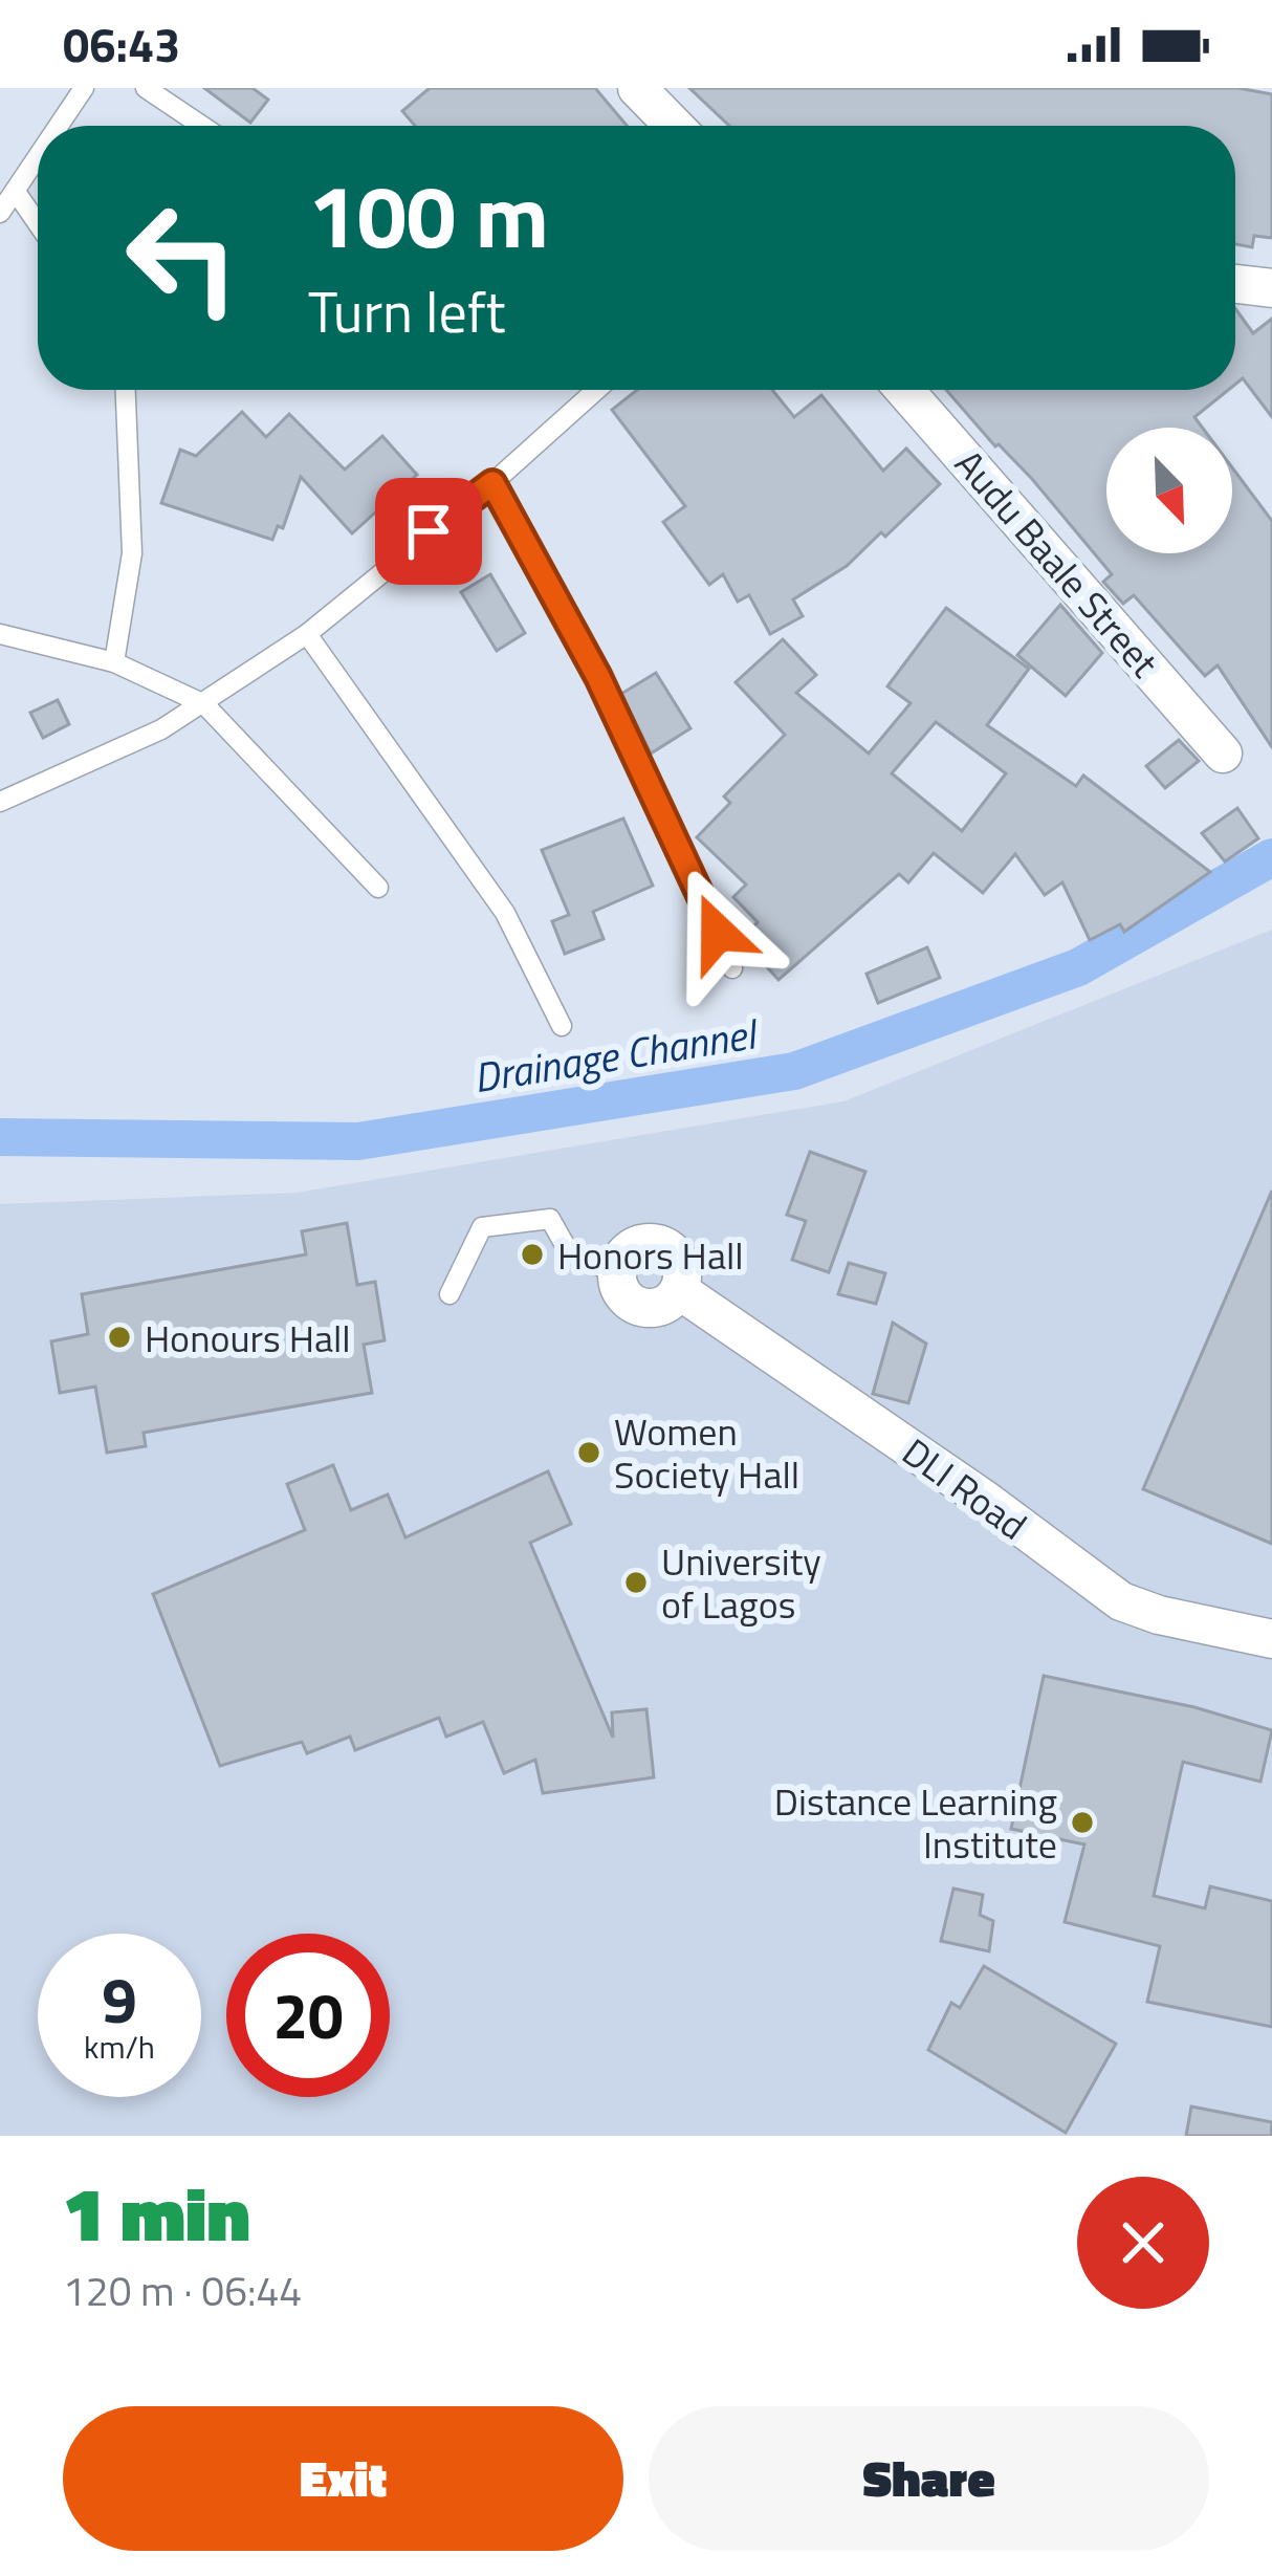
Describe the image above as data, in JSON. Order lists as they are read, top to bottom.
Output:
{
  "streets": {
    "street": ["Audu Baale Street", "DLI Road"]
  },
  "water": ["Drainage Channel"],
  "places": [
    "Honors Hall",
    "Honours Hall",
    "Women Society Hall",
    "University of Lagos",
    "Distance Learning Institute"
  ],
  "north": "bottom right",
  "page": {
    "status": "06:43",
    "turn": ["100 m", "Turn left"],
    "speed": "9 km/h",
    "limit": "20",
    "heading": ["1 min", "120 m · 06:44"],
    "buttons": ["Exit", "Share"]
  }
}
